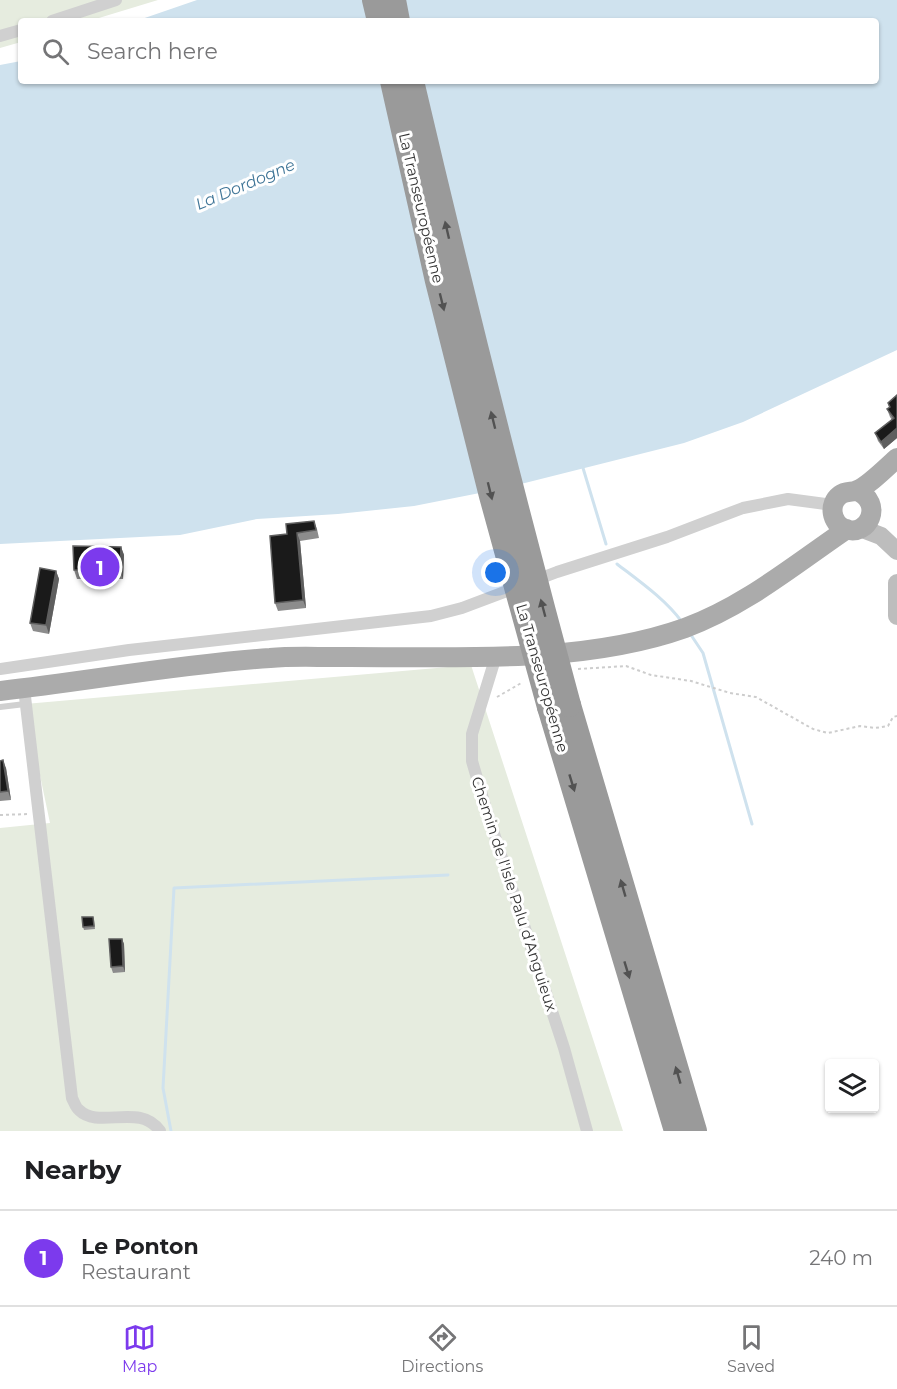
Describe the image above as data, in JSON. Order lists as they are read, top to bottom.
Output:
{
  "streets": {
    "highway": ["La Transeuropéenne"],
    "street": ["Chemin de l'Isle Palu d’Anguieux"]
  },
  "water": ["La Dordogne"],
  "page": {
    "search": "Search here",
    "pins": "1",
    "heading": "Nearby",
    "list": [
      {
        "mark": "1",
        "name": "Le Ponton",
        "note": "Restaurant",
        "value": "240 m"
      }
    ],
    "nav": ["Map", "Directions", "Saved"]
  }
}
